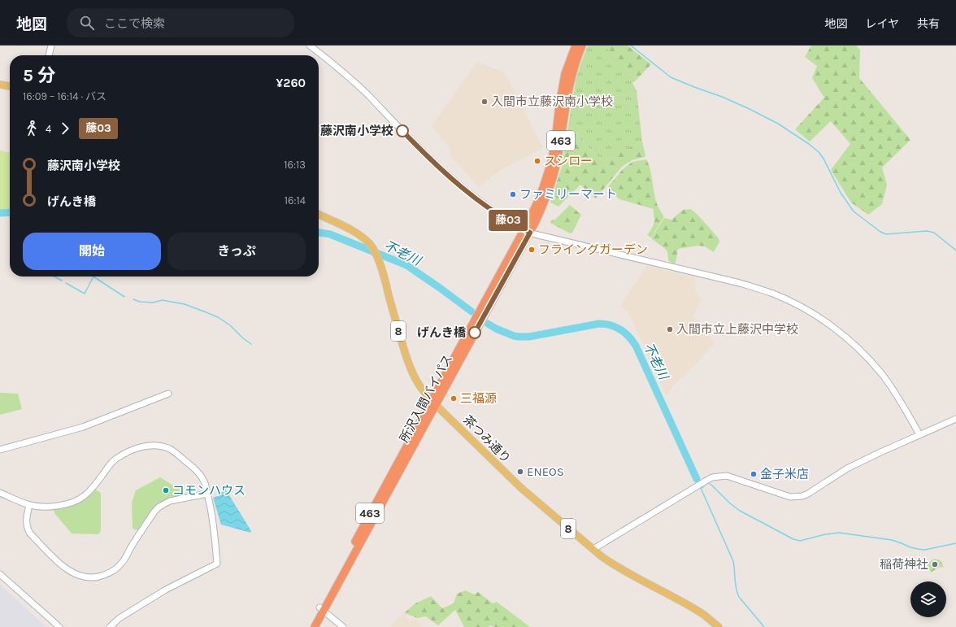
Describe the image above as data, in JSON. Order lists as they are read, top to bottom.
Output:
{
  "streets": {
    "highway": ["463", "所沢入間バイパス"],
    "main road": ["8", "茶つみ通り"]
  },
  "crossings": [
    ["所沢入間バイパス", "茶つみ通り"]
  ],
  "water": ["不老川"],
  "places": [
    "入間市立藤沢南小学校",
    "藤沢南小学校",
    "スシロー",
    "ファミリーマート",
    "フライングガーデン",
    "入間市立上藤沢中学校",
    "げんき橋",
    "三福源",
    "ENEOS",
    "金子米店",
    "コモンハウス",
    "稲荷神社"
  ],
  "lines": ["bus line 藤03"],
  "page": {
    "header": "地図",
    "search": "ここで検索",
    "nav": ["地図", "レイヤ", "共有"],
    "on_map": "藤03",
    "heading": ["5 分", "16:09 – 16:14 · バス", "¥260"],
    "legs": ["4", "藤03"],
    "list": [
      {
        "name": "藤沢南小学校",
        "value": "16:13"
      },
      {
        "name": "げんき橋",
        "value": "16:14"
      }
    ],
    "buttons": ["開始", "きっぷ"]
  }
}
